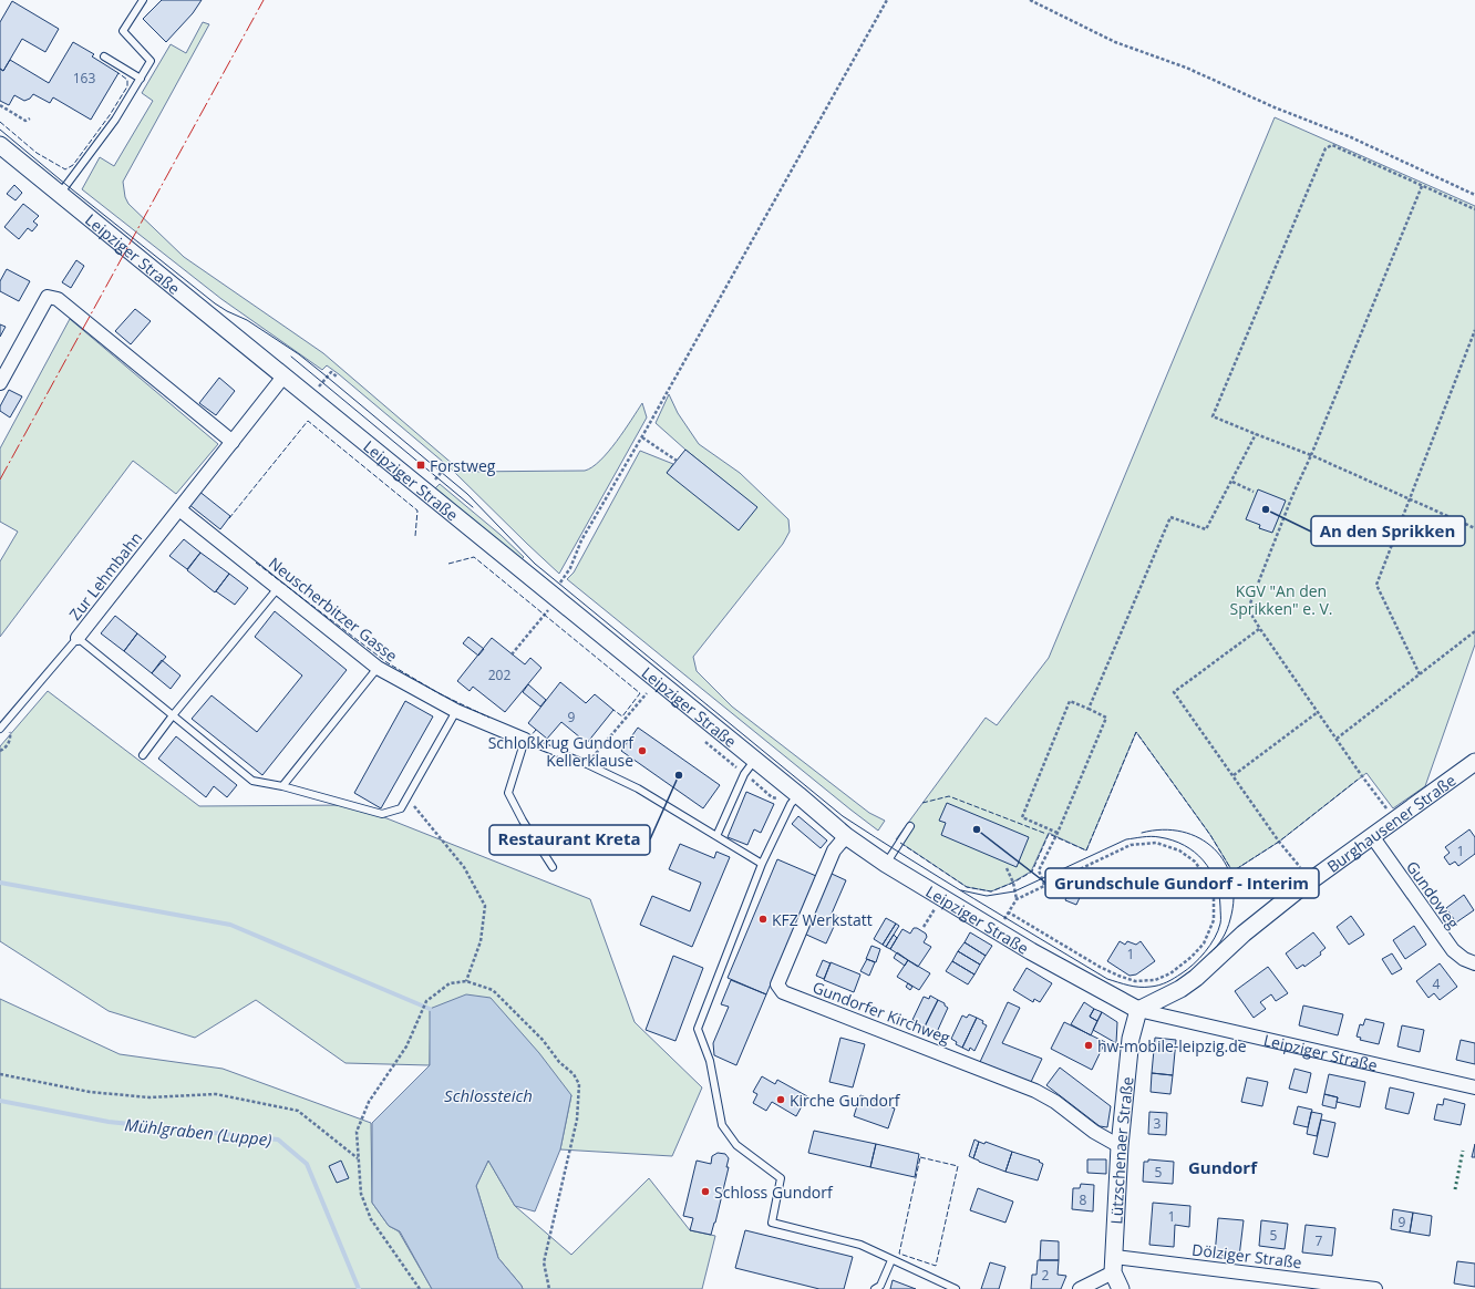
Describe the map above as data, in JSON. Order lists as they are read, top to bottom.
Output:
{
  "streets": {
    "street": [
      "Leipziger Straße",
      "Zur Lehmbahn",
      "Neuscherbitzer Gasse",
      "Burghausener Straße",
      "Gundoweg",
      "Gundorfer Kirchweg",
      "Lützschenaer Straße",
      "Dölziger Straße"
    ]
  },
  "crossings": [
    ["Leipziger Straße", "Zur Lehmbahn"],
    ["Leipziger Straße", "Burghausener Straße"],
    ["Leipziger Straße", "Gundorfer Kirchweg"],
    ["Leipziger Straße", "Lützschenaer Straße"],
    ["Zur Lehmbahn", "Neuscherbitzer Gasse"],
    ["Burghausener Straße", "Gundoweg"],
    ["Burghausener Straße", "Lützschenaer Straße"],
    ["Gundorfer Kirchweg", "Lützschenaer Straße"],
    ["Lützschenaer Straße", "Dölziger Straße"]
  ],
  "districts": ["Gundorf"],
  "water": ["Schlossteich", "Mühlgraben (Luppe)"],
  "parks": ["KGV \"An den Sprikken\" e. V."],
  "places": {
    "transit": ["Forstweg"],
    "other": [
      "An den Sprikken",
      "Schloßkrug Gundorf Kellerklause",
      "Restaurant Kreta",
      "Grundschule Gundorf - Interim",
      "KFZ Werkstatt",
      "hw-mobile-leipzig.de",
      "Kirche Gundorf",
      "Schloss Gundorf"
    ]
  },
  "house_numbers": [
    "163",
    "202",
    "9",
    "1",
    "1",
    "4",
    "3",
    "5",
    "8",
    "1",
    "9",
    "5",
    "7",
    "2"
  ]
}
